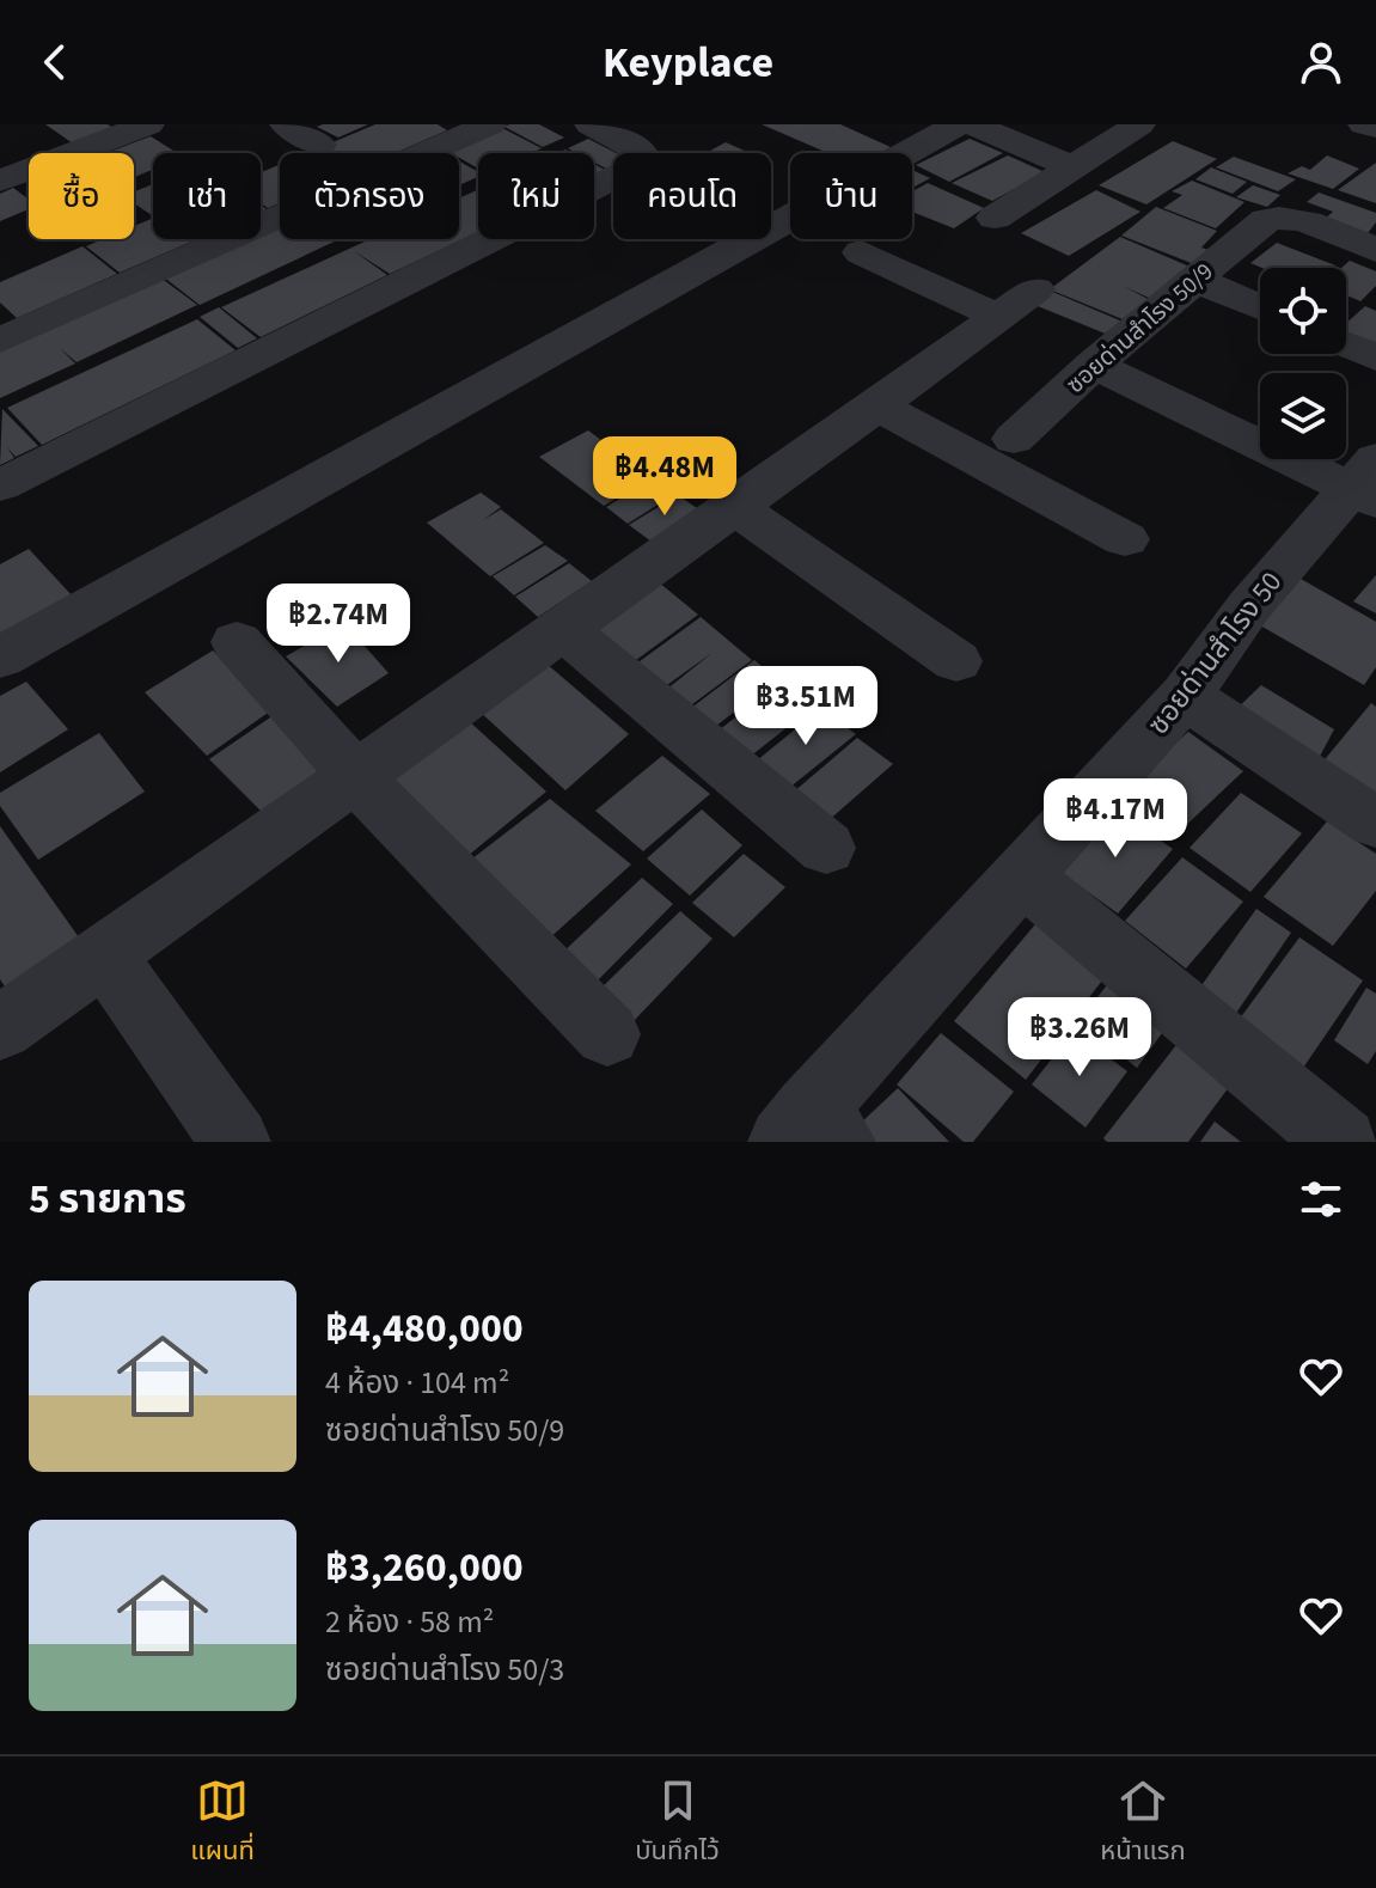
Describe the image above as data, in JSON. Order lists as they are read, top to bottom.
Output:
{
  "streets": {
    "street": ["ซอยด่านสำโรง 50/9", "ซอยด่านสำโรง 50"]
  },
  "page": {
    "header": "Keyplace",
    "chip": [
      "ซื้อ",
      "เช่า",
      "ตัวกรอง",
      "ใหม่",
      "คอนโด",
      "บ้าน"
    ],
    "price": [
      "฿4.48M",
      "฿2.74M",
      "฿3.51M",
      "฿4.17M",
      "฿3.26M"
    ],
    "heading": "5 รายการ",
    "list": [
      {
        "name": "฿4,480,000",
        "note": "4 ห้อง · 104 m² · ซอยด่านสำโรง 50/9"
      },
      {
        "name": "฿3,260,000",
        "note": "2 ห้อง · 58 m² · ซอยด่านสำโรง 50/3"
      }
    ],
    "tabs": ["แผนที่", "บันทึกไว้", "หน้าแรก"]
  }
}
